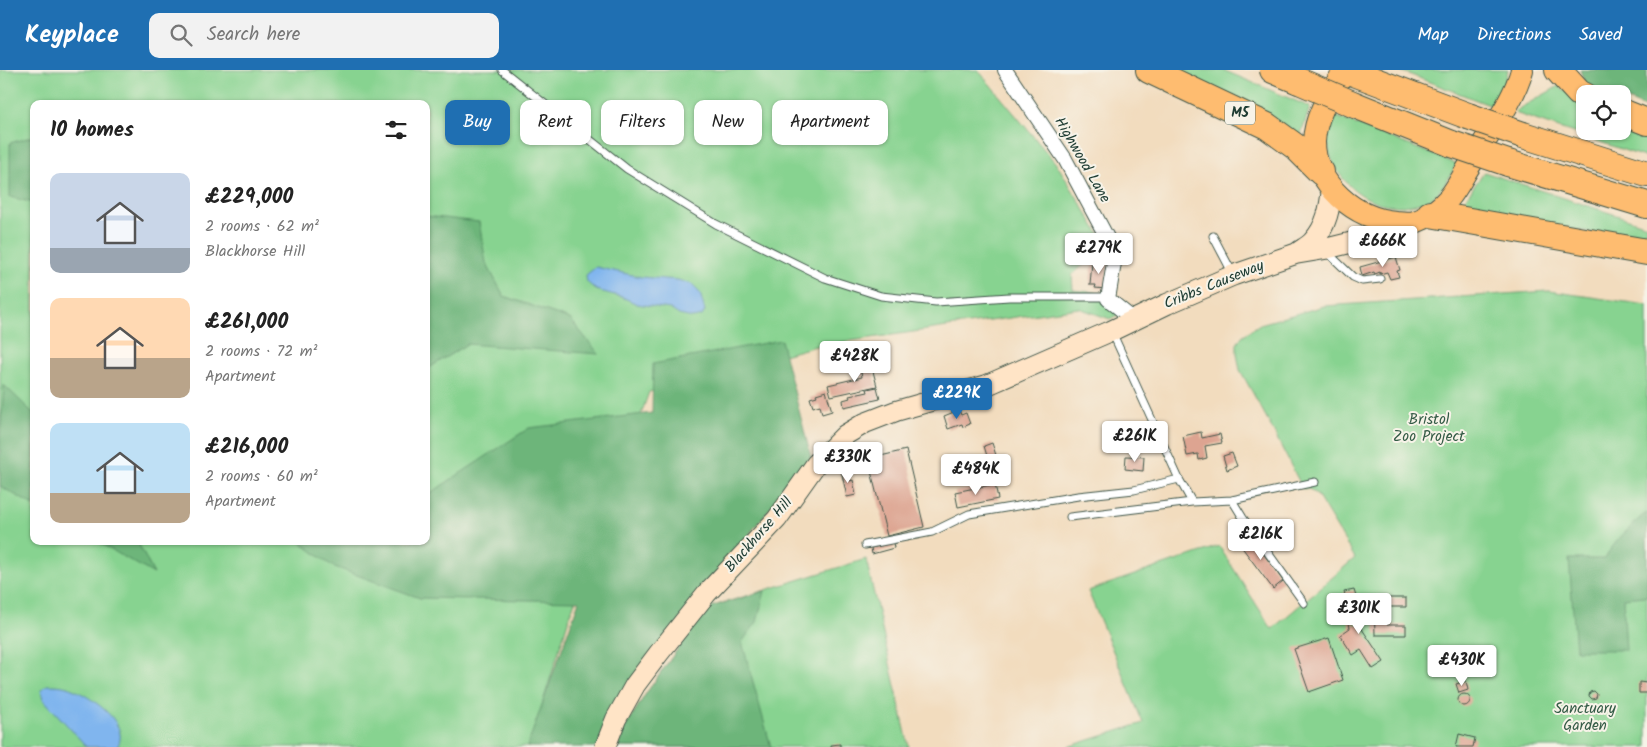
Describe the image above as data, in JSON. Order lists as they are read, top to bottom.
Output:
{
  "streets": {
    "highway": ["M5"],
    "main road": ["Cribbs Causeway", "Blackhorse Hill"],
    "street": ["Highwood Lane"]
  },
  "crossings": [
    ["M5", "Cribbs Causeway"],
    ["Cribbs Causeway", "Blackhorse Hill"]
  ],
  "parks": ["Bristol Zoo Project", "Sanctuary Garden"],
  "page": {
    "header": "Keyplace",
    "search": "Search here",
    "nav": ["Map", "Directions", "Saved"],
    "chip": [
      "Buy",
      "Rent",
      "Filters",
      "New",
      "Apartment"
    ],
    "heading": "10 homes",
    "list": [
      {
        "name": "£229,000",
        "note": "2 rooms · 62 m² · Blackhorse Hill"
      },
      {
        "name": "£261,000",
        "note": "2 rooms · 72 m² · Apartment"
      },
      {
        "name": "£216,000",
        "note": "2 rooms · 60 m² · Apartment"
      }
    ],
    "price": [
      "£666K",
      "£279K",
      "£428K",
      "£229K",
      "£261K",
      "£330K",
      "£484K",
      "£216K",
      "£301K",
      "£430K"
    ]
  }
}
